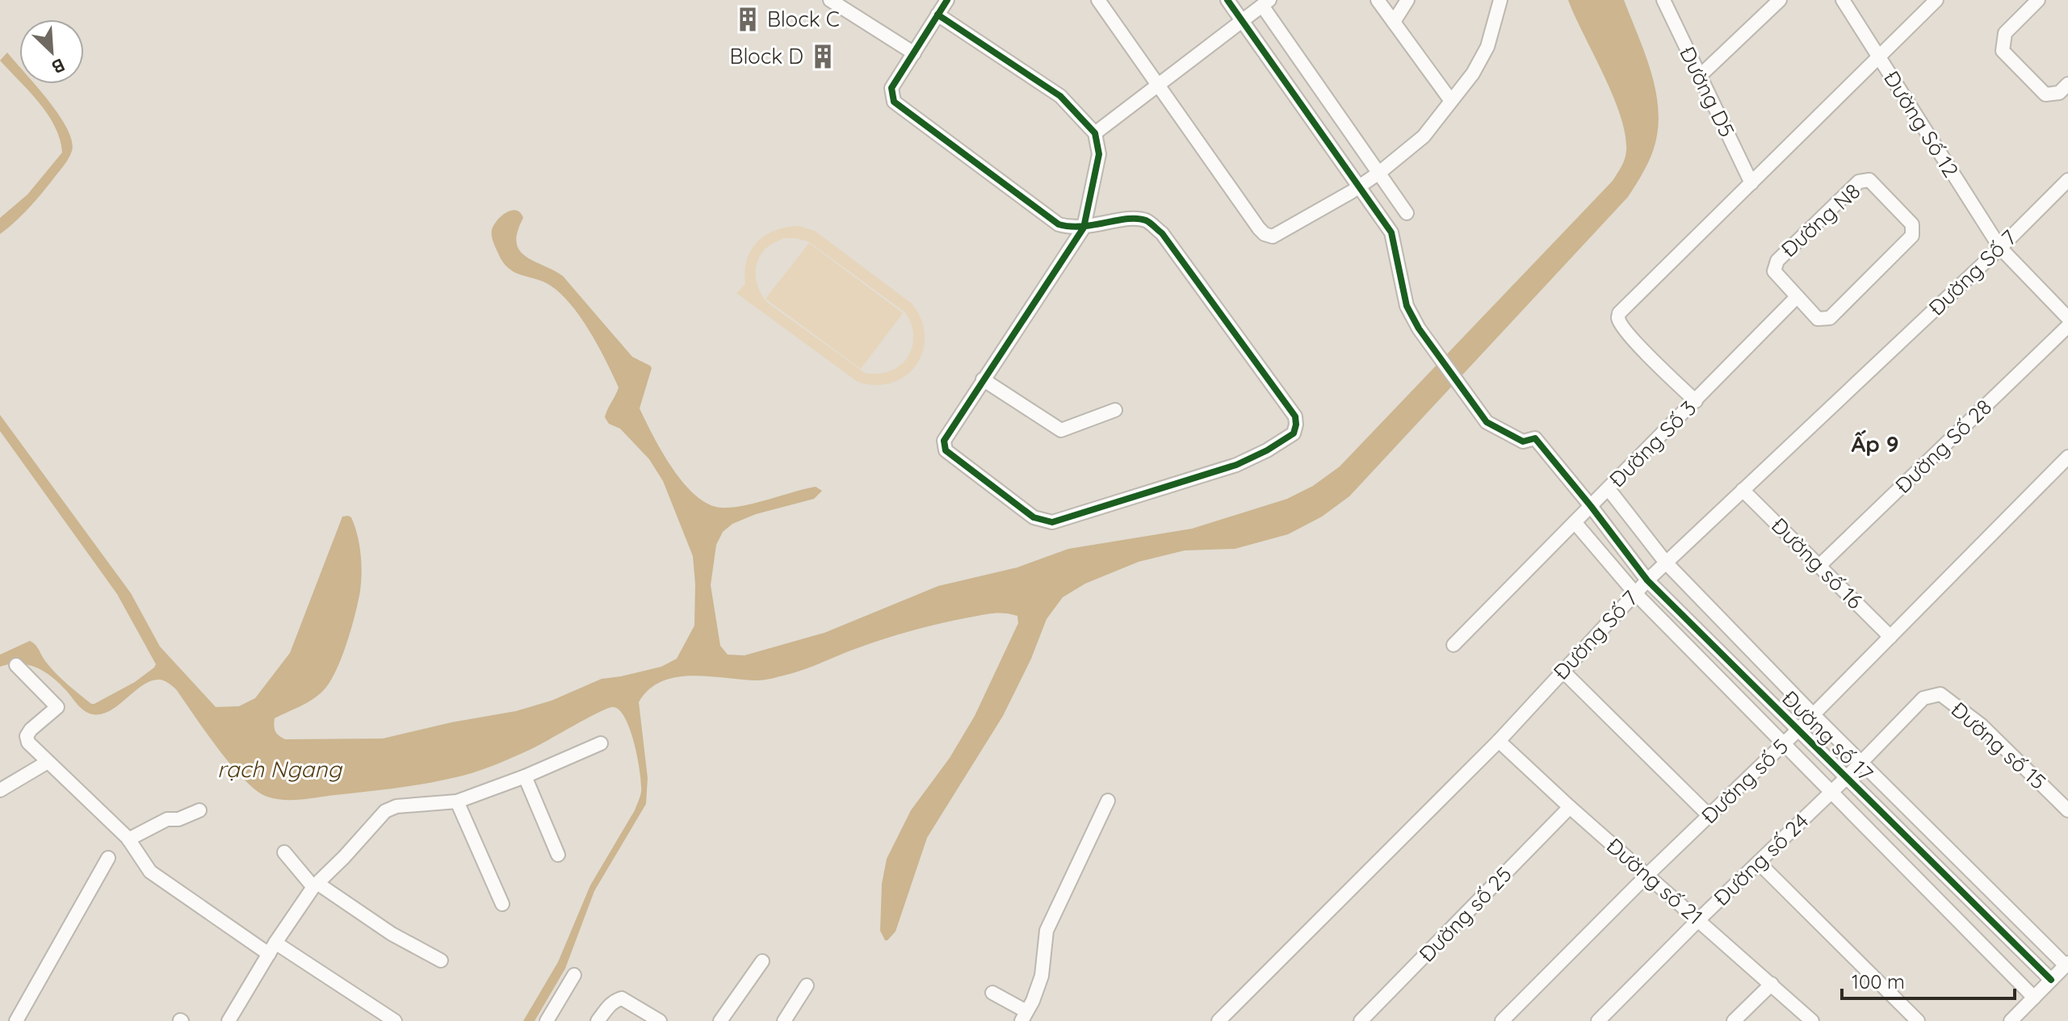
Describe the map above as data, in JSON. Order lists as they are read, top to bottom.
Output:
{
  "streets": {
    "street": [
      "Đường D5",
      "Đường Số 12",
      "Đường N8",
      "Đường Số 7",
      "Đường Số 3",
      "Đường Số 28",
      "Đường số 16",
      "Đường số 17",
      "Đường số 15",
      "Đường số 5",
      "Đường số 24",
      "Đường số 21",
      "Đường số 25"
    ]
  },
  "crossings": [
    ["Đường Số 12", "Đường Số 7"],
    ["Đường N8", "Đường Số 3"],
    ["Đường Số 7", "Đường số 16"],
    ["Đường Số 7", "Đường số 17"],
    ["Đường Số 7", "Đường số 21"],
    ["Đường Số 3", "Đường số 17"],
    ["Đường Số 28", "Đường số 16"],
    ["Đường số 16", "Đường số 5"],
    ["Đường số 17", "Đường số 5"],
    ["Đường số 17", "Đường số 24"],
    ["Đường số 15", "Đường số 24"],
    ["Đường số 5", "Đường số 21"],
    ["Đường số 24", "Đường số 21"],
    ["Đường số 21", "Đường số 25"]
  ],
  "districts": ["Ấp 9"],
  "water": ["rạch Ngang"],
  "places": {
    "building": ["Block C", "Block D"]
  },
  "scale_bar": "100 m",
  "north": "bottom right"
}
